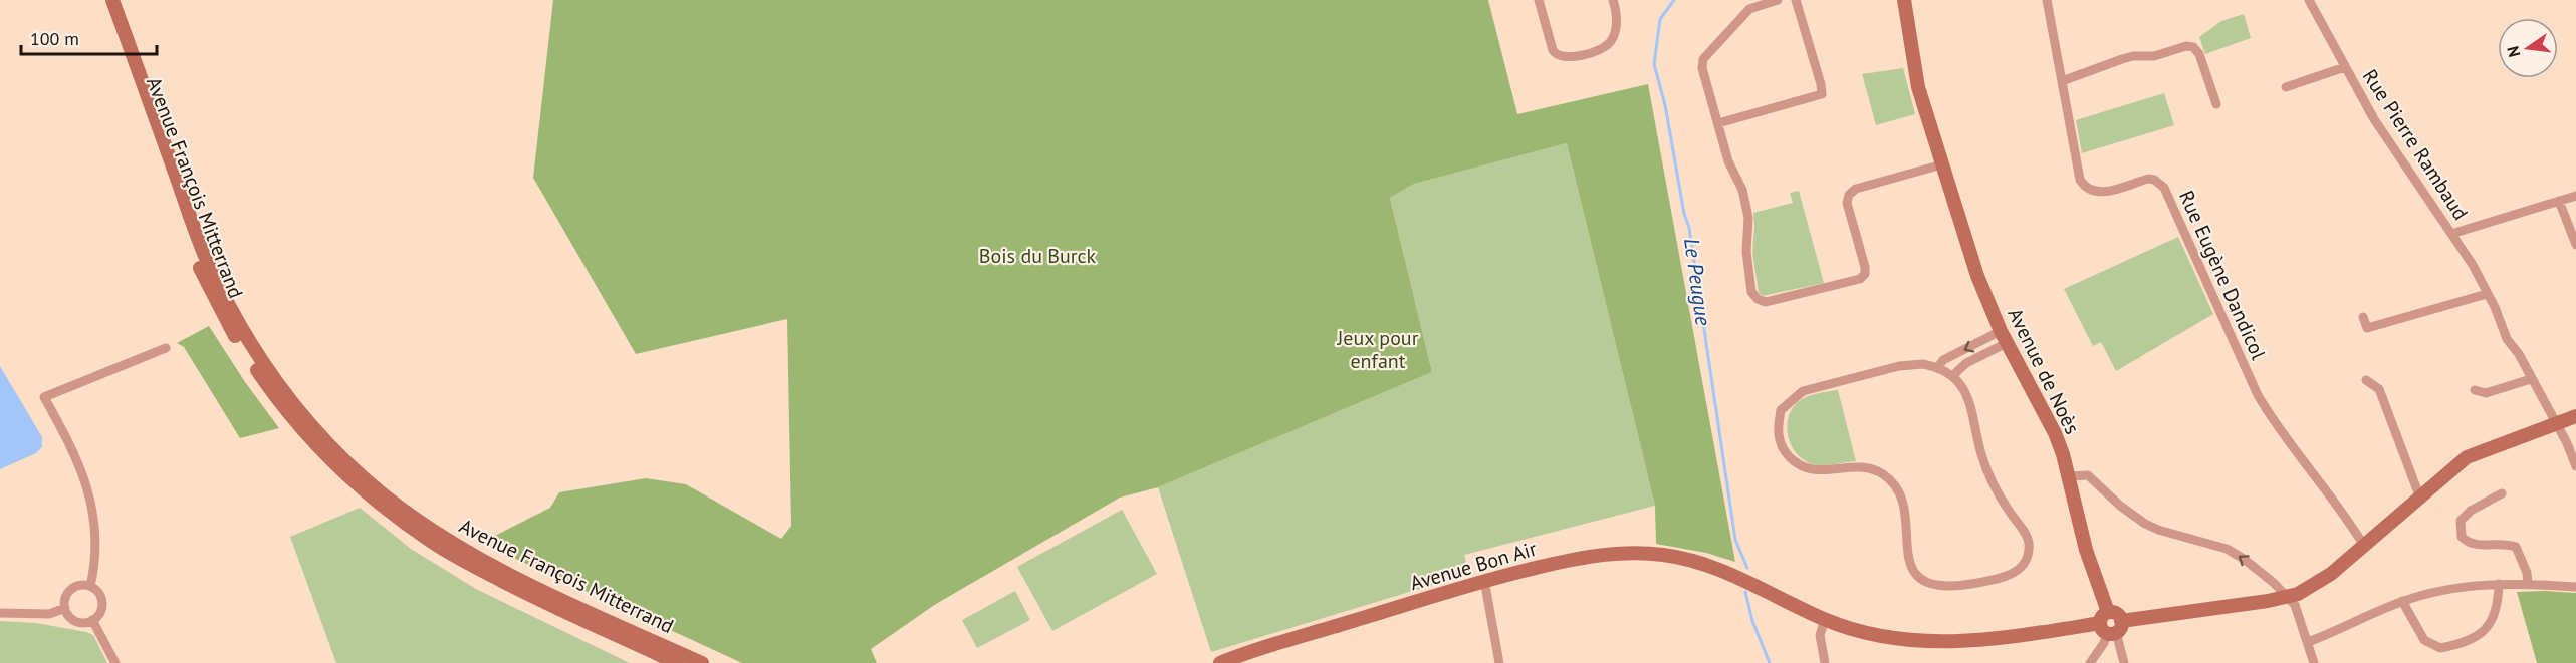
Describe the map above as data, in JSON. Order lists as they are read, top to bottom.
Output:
{
  "streets": {
    "main road": ["Avenue François Mitterrand", "Avenue de Noès", "Avenue Bon Air"],
    "street": ["Rue Pierre Rambaud", "Rue Eugène Dandicol"]
  },
  "crossings": [
    ["Rue Pierre Rambaud", "Avenue Bon Air"],
    ["Rue Eugène Dandicol", "Avenue Bon Air"],
    ["Avenue de Noès", "Avenue Bon Air"]
  ],
  "water": ["Le Peugue"],
  "parks": ["Bois du Burck", "Jeux pour enfant"],
  "scale_bar": "100 m",
  "north": "left"
}
